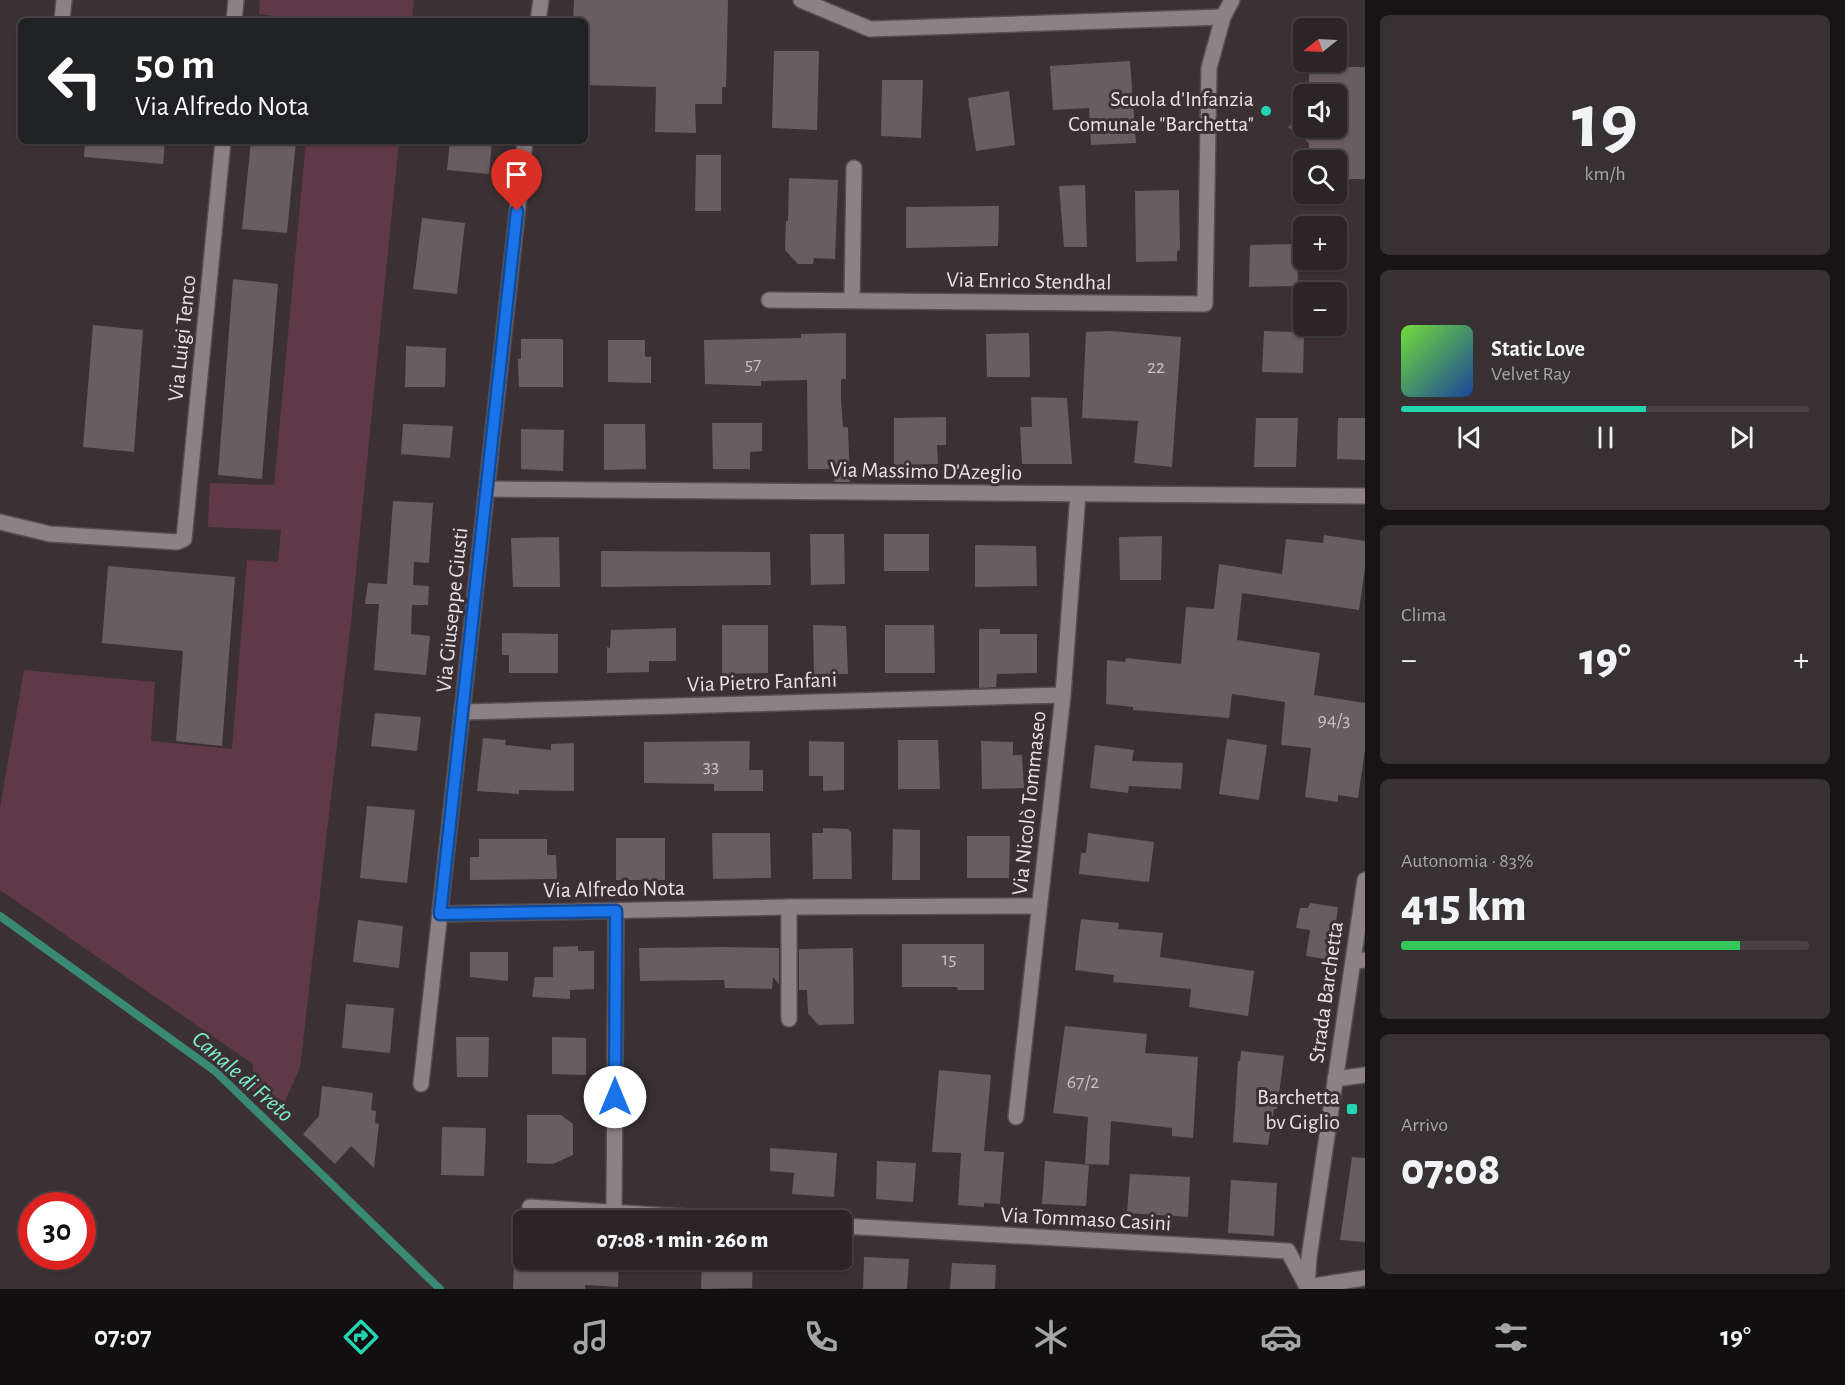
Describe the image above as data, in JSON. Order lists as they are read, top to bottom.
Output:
{
  "streets": {
    "street": [
      "Via Enrico Stendhal",
      "Via Luigi Tenco",
      "Via Massimo D'Azeglio",
      "Via Giuseppe Giusti",
      "Via Pietro Fanfani",
      "Via Nicolò Tommaseo",
      "Via Alfredo Nota",
      "Strada Barchetta",
      "Via Tommaso Casini"
    ]
  },
  "crossings": [
    ["Via Massimo D'Azeglio", "Via Giuseppe Giusti"],
    ["Via Massimo D'Azeglio", "Via Nicolò Tommaseo"],
    ["Via Giuseppe Giusti", "Via Pietro Fanfani"],
    ["Via Giuseppe Giusti", "Via Alfredo Nota"],
    ["Via Pietro Fanfani", "Via Nicolò Tommaseo"],
    ["Via Nicolò Tommaseo", "Via Alfredo Nota"],
    ["Strada Barchetta", "Via Tommaso Casini"]
  ],
  "water": ["Canale di Freto"],
  "places": {
    "other": ["Scuola d'Infanzia Comunale \"Barchetta\""],
    "transit": ["Barchetta bv Giglio"]
  },
  "house_numbers": [
    "57",
    "22",
    "94/3",
    "33",
    "15",
    "67/2"
  ],
  "north": "left",
  "page": {
    "tile": [
      ["19", "km/h"],
      "Clima",
      ["Autonomia · 83%", "415 km"],
      ["Arrivo", "07:08"]
    ],
    "map_buttons": ["+", "−"],
    "turn": ["50 m", "Via Alfredo Nota"],
    "song": ["Static Love", "Velvet Ray"],
    "heat": ["−", "19°", "+"],
    "limit": "30",
    "trip": "07:08 · 1 min · 260 m",
    "tabs": ["07:07", "19°"]
  }
}
